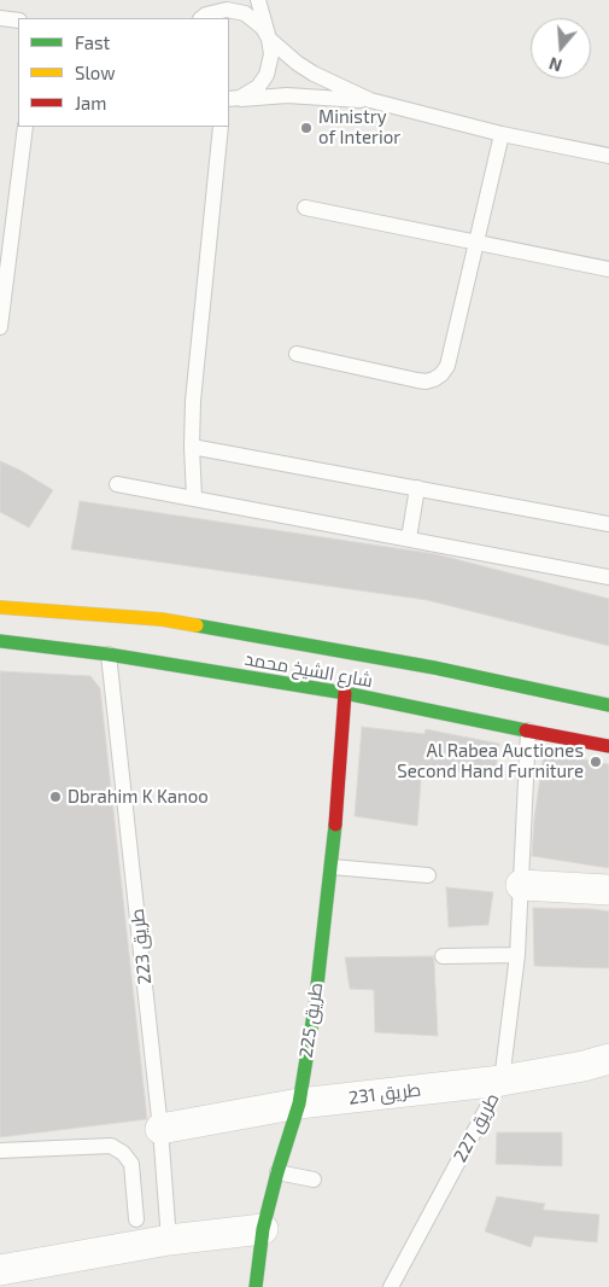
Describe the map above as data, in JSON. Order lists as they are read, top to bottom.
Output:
{
  "streets": {
    "main road": ["شارع الشيخ محمد", "طريق 225"],
    "street": ["طريق 231"],
    "lane": ["طريق 223", "طريق 227"]
  },
  "crossings": [
    ["شارع الشيخ محمد", "طريق 223"],
    ["شارع الشيخ محمد", "طريق 225"],
    ["شارع الشيخ محمد", "طريق 227"],
    ["طريق 223", "طريق 231"],
    ["طريق 225", "طريق 231"],
    ["طريق 231", "طريق 227"]
  ],
  "places": ["Ministry of Interior", "Al Rabea Auctiones Second Hand Furniture", "Dbrahim K Kanoo"],
  "legend": ["Fast", "Slow", "Jam"],
  "north": "bottom"
}
